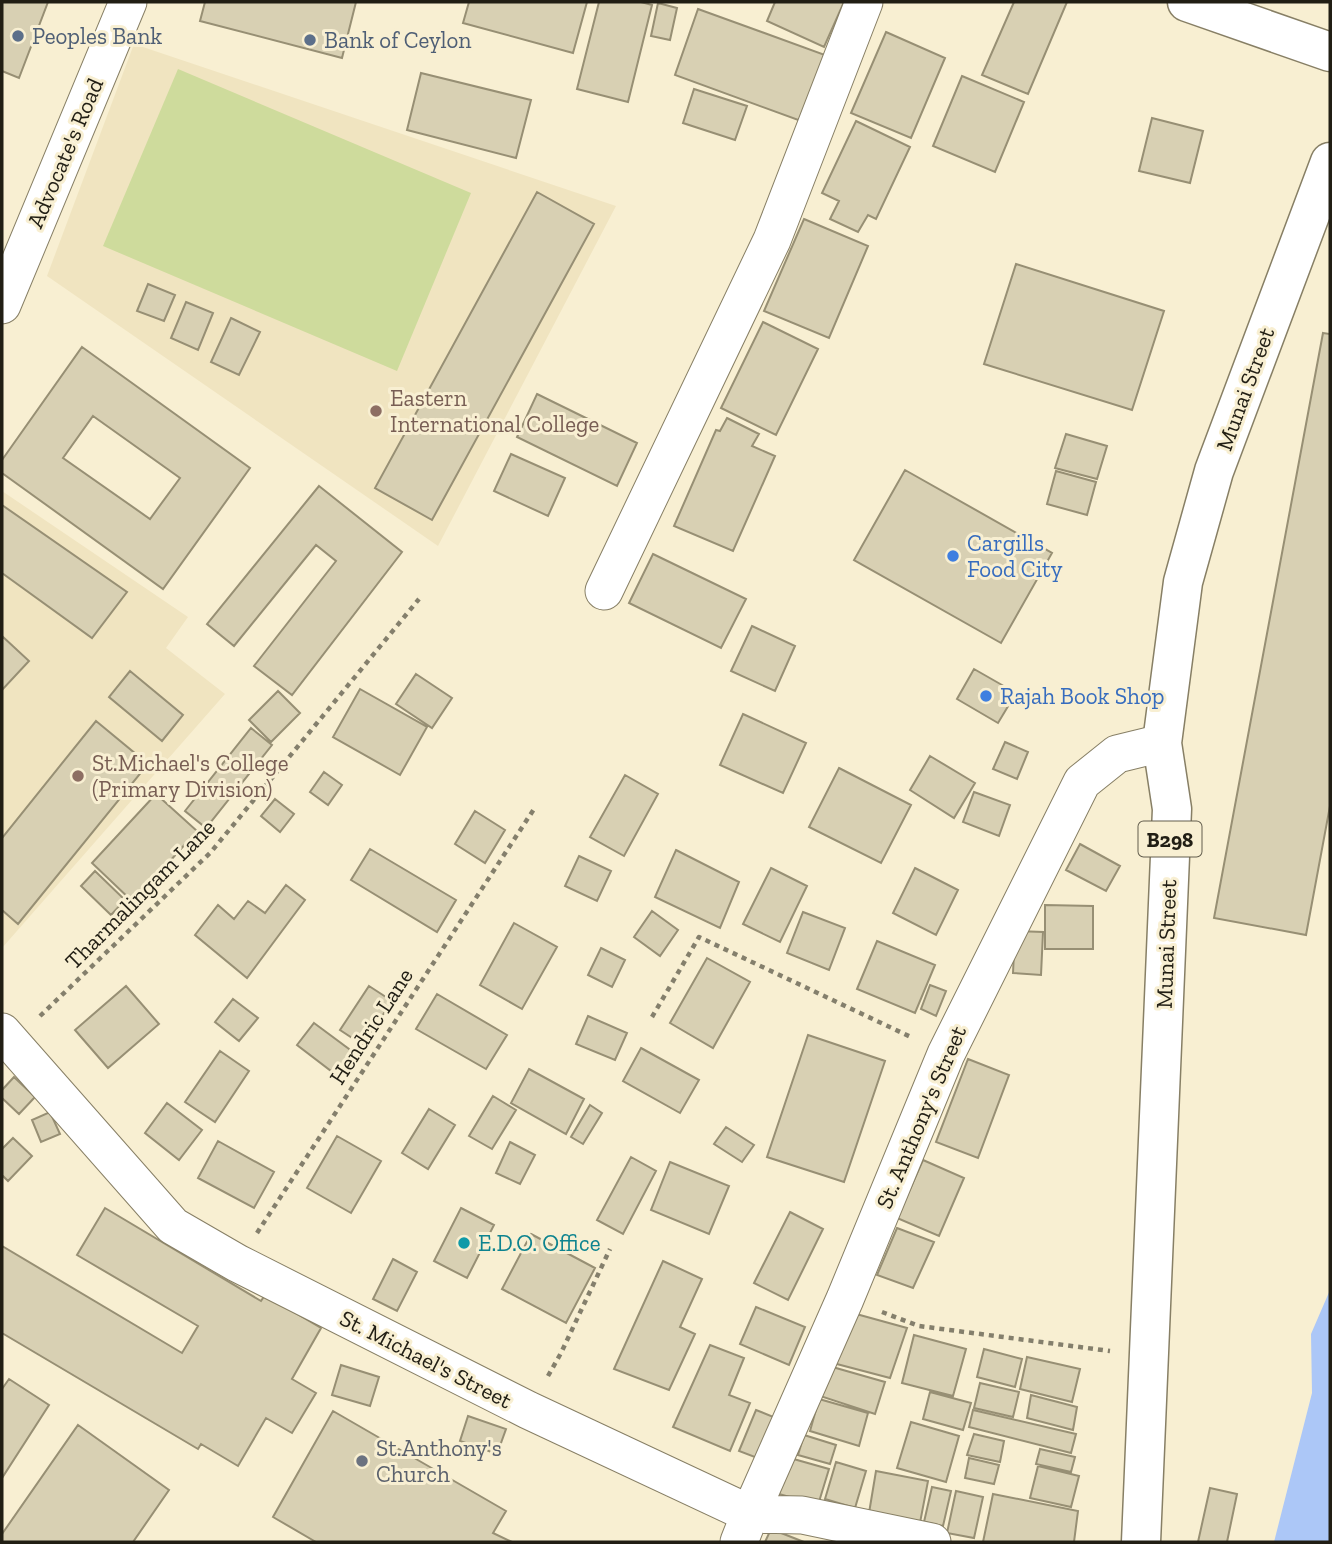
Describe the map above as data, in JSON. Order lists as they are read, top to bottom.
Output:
{
  "streets": {
    "main road": ["Munai Street", "B298"],
    "street": ["Advocate's Road", "St. Anthony's Street", "St. Michael's Street"],
    "path": ["Tharmalingam Lane", "Hendric Lane"]
  },
  "crossings": [
    ["Munai Street", "St. Anthony's Street"],
    ["Tharmalingam Lane", "St. Michael's Street"],
    ["Hendric Lane", "St. Michael's Street"],
    ["St. Anthony's Street", "St. Michael's Street"]
  ],
  "places": [
    "Peoples Bank",
    "Bank of Ceylon",
    "Eastern International College",
    "Cargills Food City",
    "Rajah Book Shop",
    "St.Michael's College (Primary Division)",
    "E.D.O. Office",
    "St.Anthony's Church"
  ]
}
